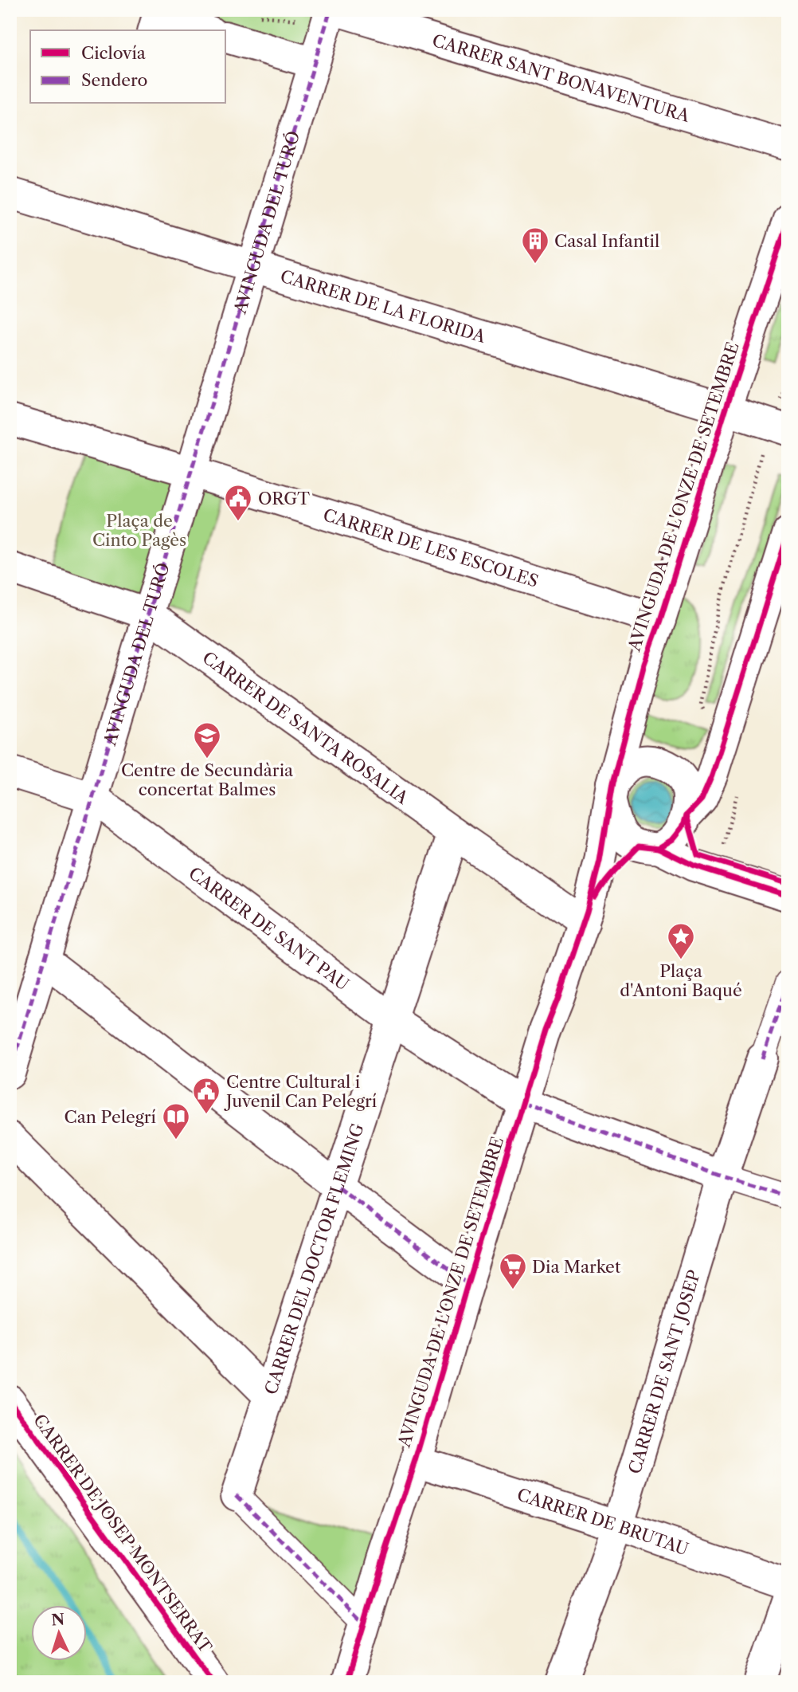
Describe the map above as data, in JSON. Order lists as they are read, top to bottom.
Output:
{
  "streets": {
    "street": [
      "CARRER SANT BONAVENTURA",
      "AVINGUDA DEL TURÓ",
      "CARRER DE LA FLORIDA",
      "AVINGUDA DE L'ONZE DE SETEMBRE",
      "CARRER DE LES ESCOLES",
      "CARRER DE SANTA ROSALIA",
      "CARRER DE SANT PAU",
      "CARRER DEL DOCTOR FLEMING",
      "CARRER DE SANT JOSEP",
      "CARRER DE BRUTAU",
      "CARRER DE JOSEP MONTSERRAT"
    ]
  },
  "crossings": [
    ["CARRER SANT BONAVENTURA", "AVINGUDA DEL TURÓ"],
    ["AVINGUDA DEL TURÓ", "CARRER DE LA FLORIDA"],
    ["AVINGUDA DEL TURÓ", "CARRER DE LES ESCOLES"],
    ["AVINGUDA DEL TURÓ", "CARRER DE SANTA ROSALIA"],
    ["AVINGUDA DEL TURÓ", "CARRER DE SANT PAU"],
    ["CARRER DE LA FLORIDA", "AVINGUDA DE L'ONZE DE SETEMBRE"],
    ["AVINGUDA DE L'ONZE DE SETEMBRE", "CARRER DE LES ESCOLES"],
    ["AVINGUDA DE L'ONZE DE SETEMBRE", "CARRER DE SANTA ROSALIA"],
    ["AVINGUDA DE L'ONZE DE SETEMBRE", "CARRER DE SANT PAU"],
    ["AVINGUDA DE L'ONZE DE SETEMBRE", "CARRER DE BRUTAU"],
    ["CARRER DE SANTA ROSALIA", "CARRER DEL DOCTOR FLEMING"],
    ["CARRER DE SANT PAU", "CARRER DEL DOCTOR FLEMING"],
    ["CARRER DE SANT PAU", "CARRER DE SANT JOSEP"],
    ["CARRER DE SANT JOSEP", "CARRER DE BRUTAU"]
  ],
  "parks": ["Plaça de Cinto Pagès"],
  "places": {
    "building": ["Casal Infantil"],
    "public building": ["ORGT", "Centre Cultural i Juvenil Can Pelegrí"],
    "school or university": ["Centre de Secundària concertat Balmes"],
    "place": ["Plaça d'Antoni Baqué"],
    "library": ["Can Pelegrí"],
    "supermarket": ["Dia Market"]
  },
  "legend": ["Ciclovía", "Sendero"],
  "north": "top"
}
